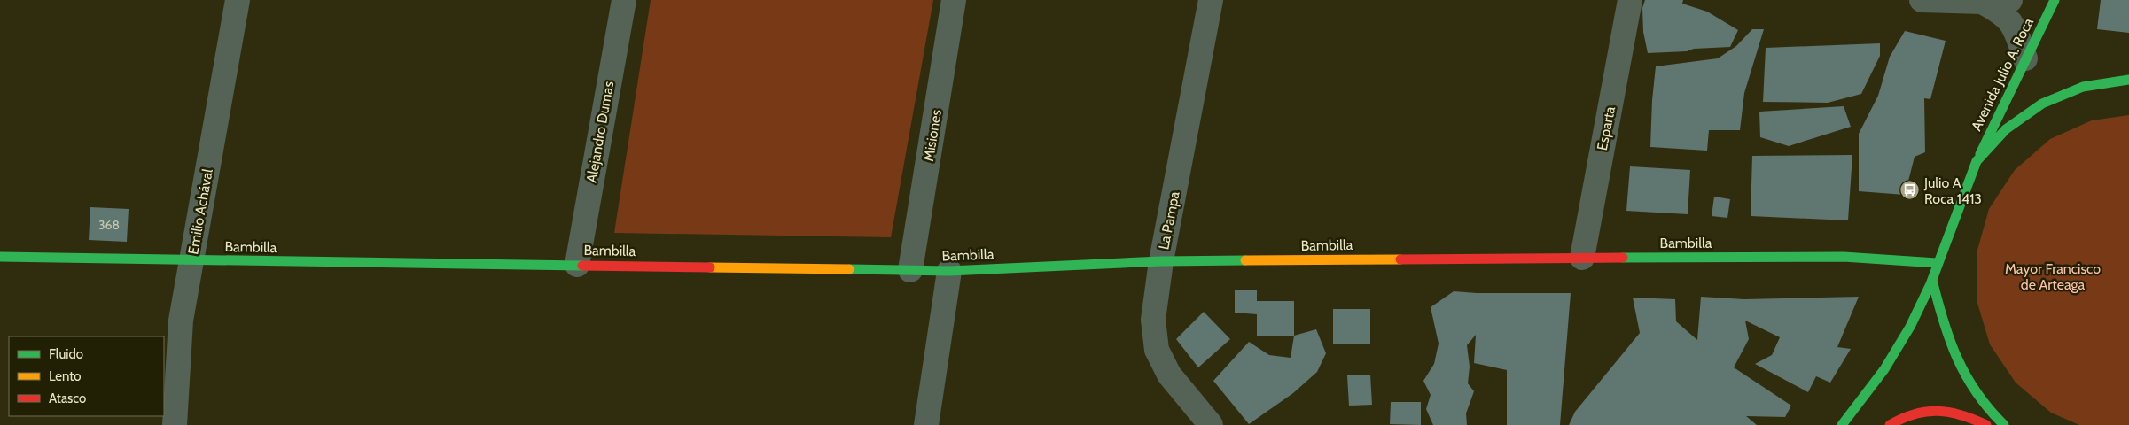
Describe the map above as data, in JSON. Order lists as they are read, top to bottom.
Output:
{
  "streets": {
    "street": [
      "Avenida Julio A. Roca",
      "Esparta",
      "Alejandro Dumas",
      "Misiones",
      "Emilio Achával",
      "La Pampa",
      "Bambilla"
    ]
  },
  "crossings": [
    ["Avenida Julio A. Roca", "Bambilla"],
    ["Esparta", "Bambilla"],
    ["Alejandro Dumas", "Bambilla"],
    ["Misiones", "Bambilla"],
    ["Emilio Achával", "Bambilla"],
    ["La Pampa", "Bambilla"]
  ],
  "parks": ["Mayor Francisco de Arteaga"],
  "places": {
    "bus stop": ["Julio A Roca 1413"]
  },
  "house_numbers": ["368"],
  "legend": ["Fluido", "Lento", "Atasco"]
}
